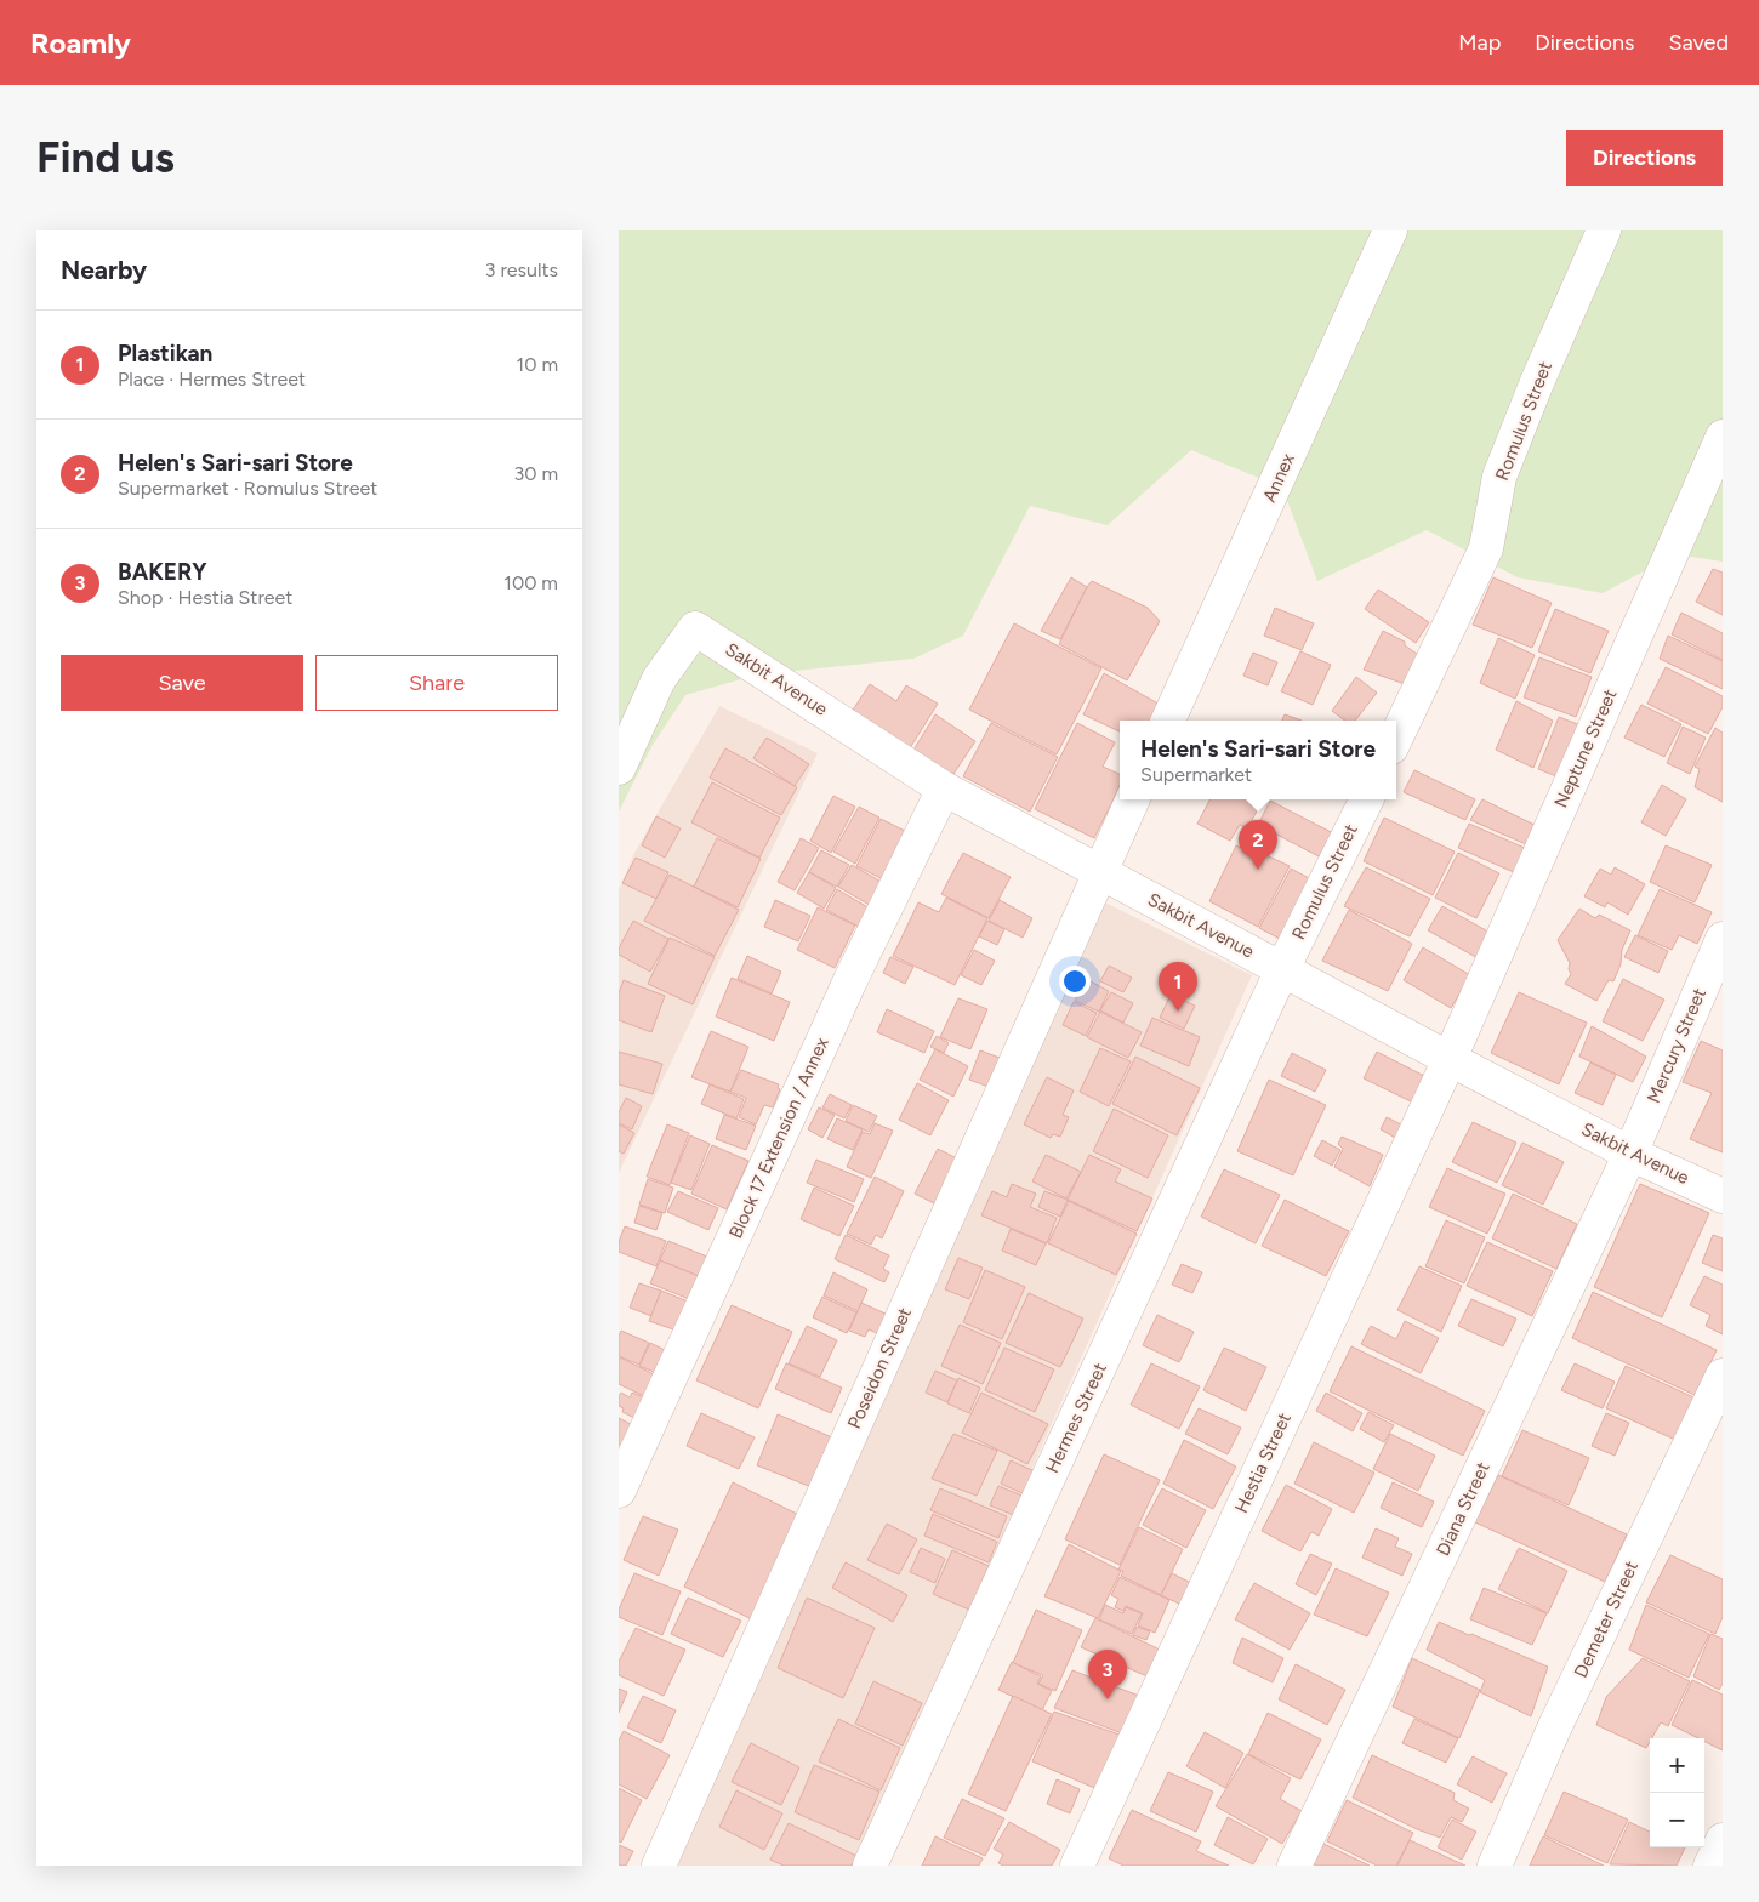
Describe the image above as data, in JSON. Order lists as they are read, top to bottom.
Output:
{
  "streets": {
    "street": [
      "Romulus Street",
      "Annex",
      "Sakbit Avenue",
      "Neptune Street",
      "Mercury Street",
      "Block 17 Extension / Annex",
      "Poseidon Street",
      "Hermes Street",
      "Hestia Street",
      "Diana Street",
      "Demeter Street"
    ]
  },
  "crossings": [
    ["Romulus Street", "Sakbit Avenue"],
    ["Romulus Street", "Hermes Street"],
    ["Sakbit Avenue", "Neptune Street"],
    ["Sakbit Avenue", "Mercury Street"],
    ["Sakbit Avenue", "Block 17 Extension / Annex"],
    ["Sakbit Avenue", "Poseidon Street"],
    ["Sakbit Avenue", "Hermes Street"],
    ["Sakbit Avenue", "Hestia Street"],
    ["Sakbit Avenue", "Diana Street"],
    ["Neptune Street", "Hestia Street"],
    ["Mercury Street", "Diana Street"]
  ],
  "page": {
    "header": "Roamly",
    "nav": ["Map", "Directions", "Saved"],
    "buttons": [
      "Directions",
      ["Save", "Share"]
    ],
    "title": "Find us",
    "heading": ["Nearby", "3 results"],
    "list": [
      {
        "mark": "1",
        "name": "Plastikan",
        "note": "Place · Hermes Street",
        "value": "10 m"
      },
      {
        "mark": "2",
        "name": "Helen's Sari-sari Store",
        "note": "Supermarket · Romulus Street",
        "value": "30 m"
      },
      {
        "mark": "3",
        "name": "BAKERY",
        "note": "Shop · Hestia Street",
        "value": "100 m"
      }
    ],
    "popup": ["Helen's Sari-sari Store", "Supermarket"],
    "pins": ["2", "1", "3"],
    "map_buttons": ["+", "−"]
  }
}
